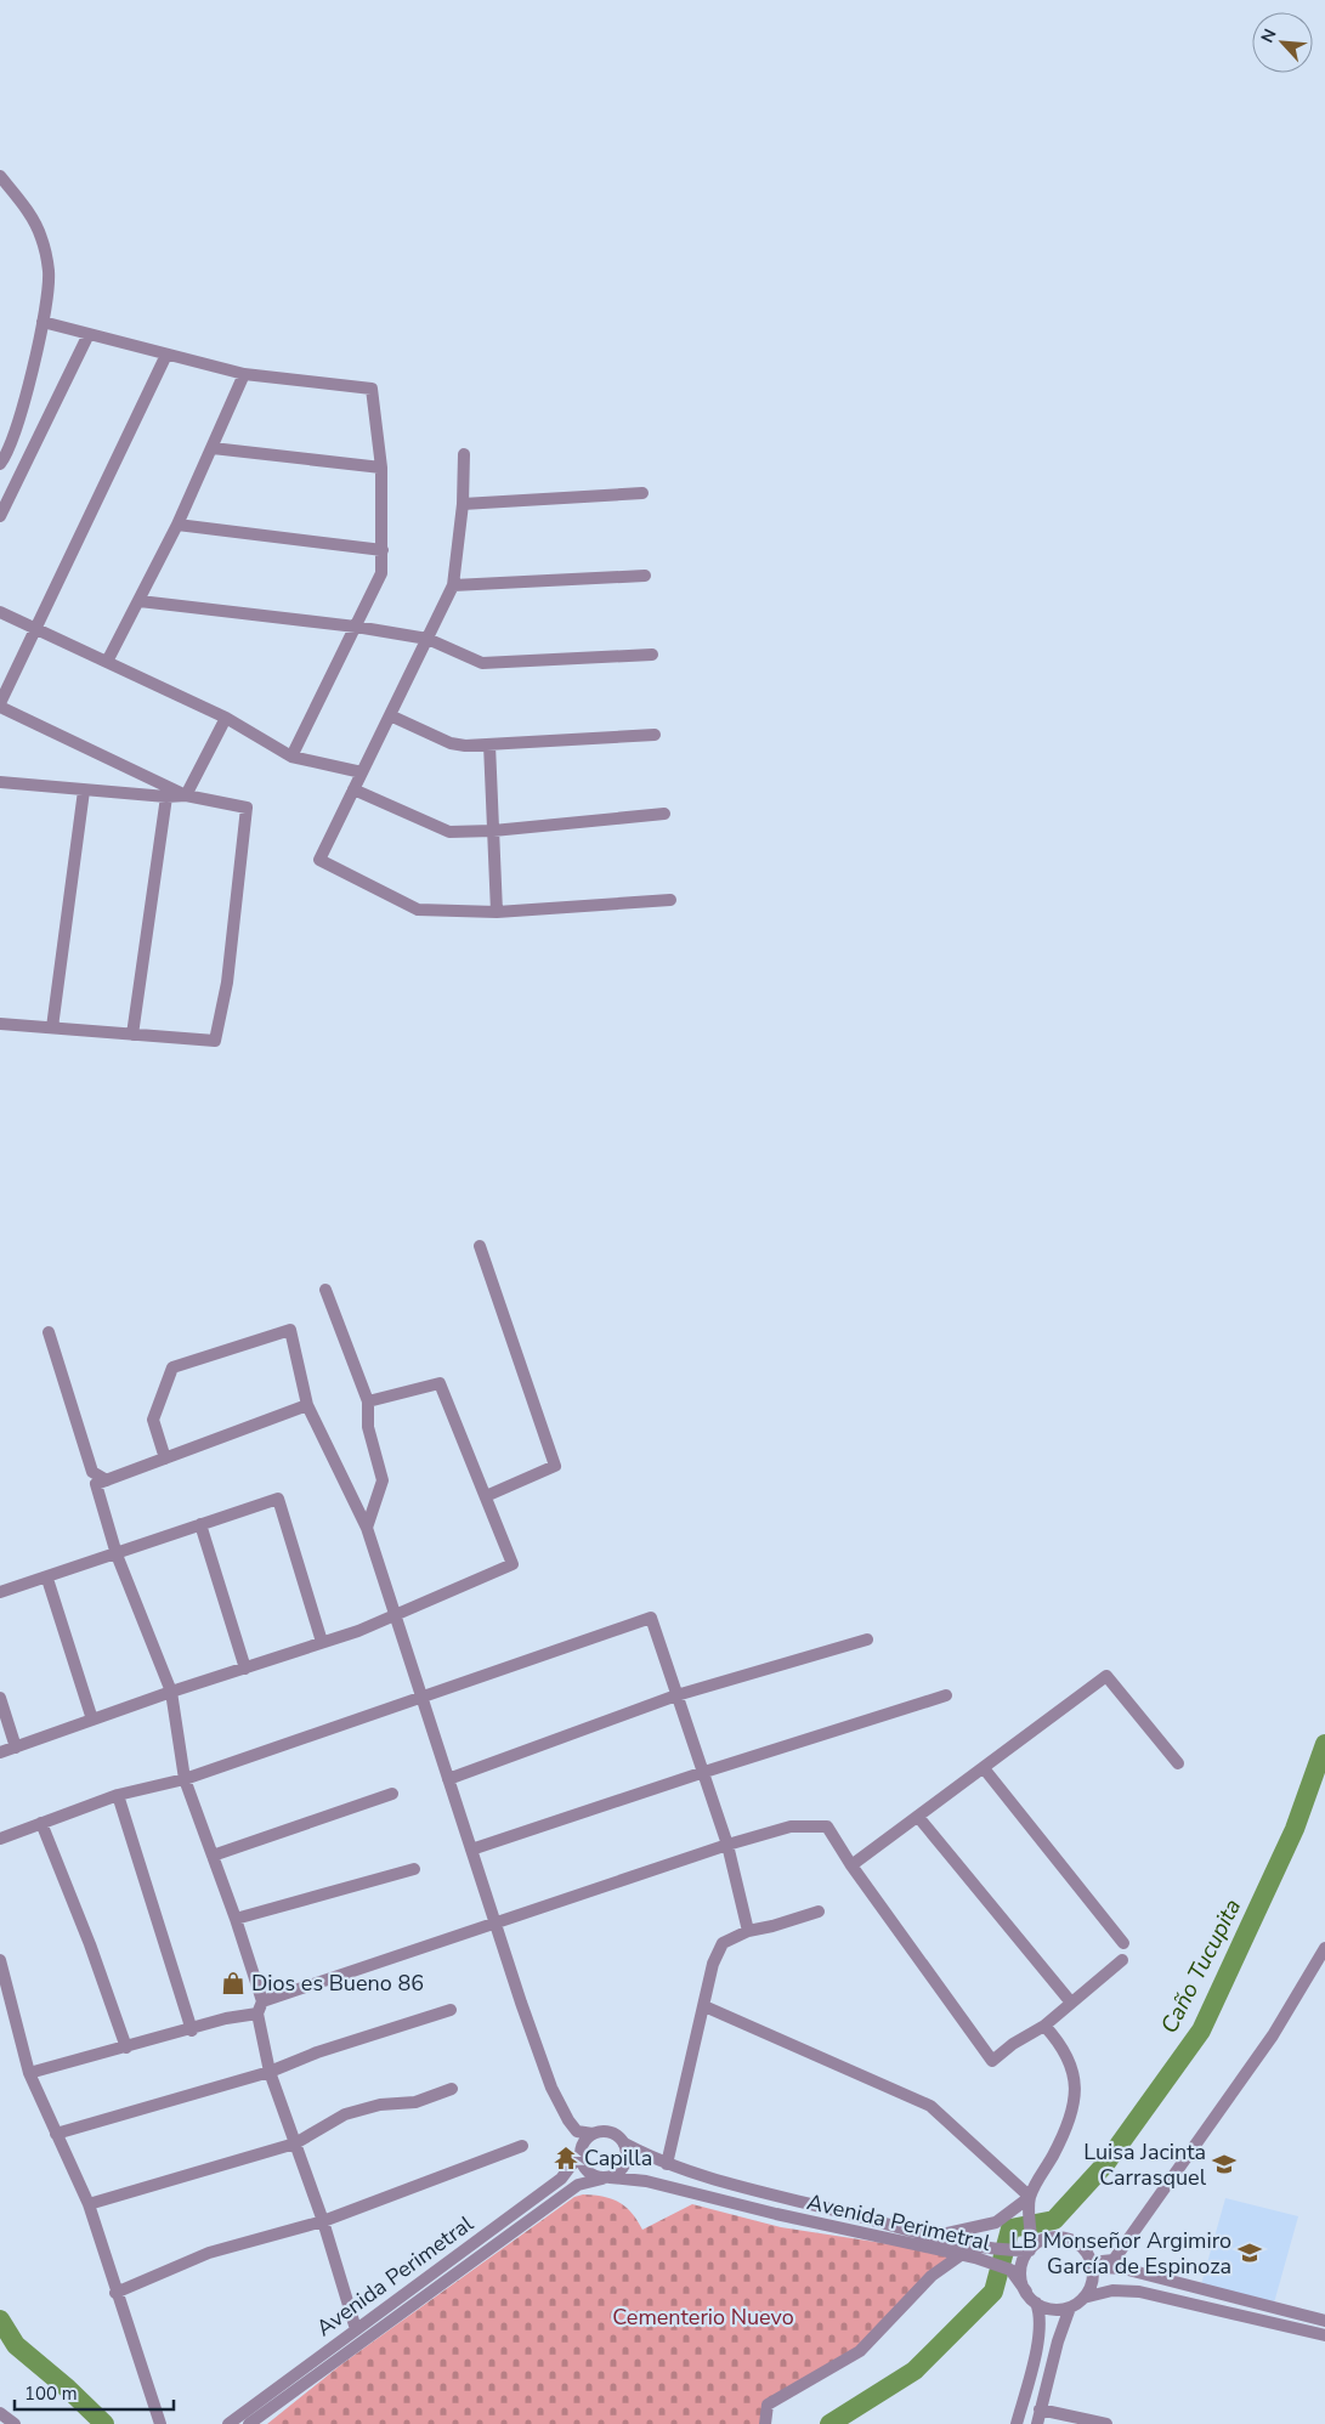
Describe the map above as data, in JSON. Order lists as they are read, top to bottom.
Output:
{
  "streets": {
    "street": ["Avenida Perimetral"]
  },
  "water": ["Caño Tucupita"],
  "parks": ["Cementerio Nuevo"],
  "places": {
    "shop": ["Dios es Bueno 86"],
    "temple": ["Capilla"],
    "school or university": ["Luisa Jacinta Carrasquel", "LB Monseñor Argimiro García de Espinoza"]
  },
  "scale_bar": "100 m",
  "north": "top left"
}
